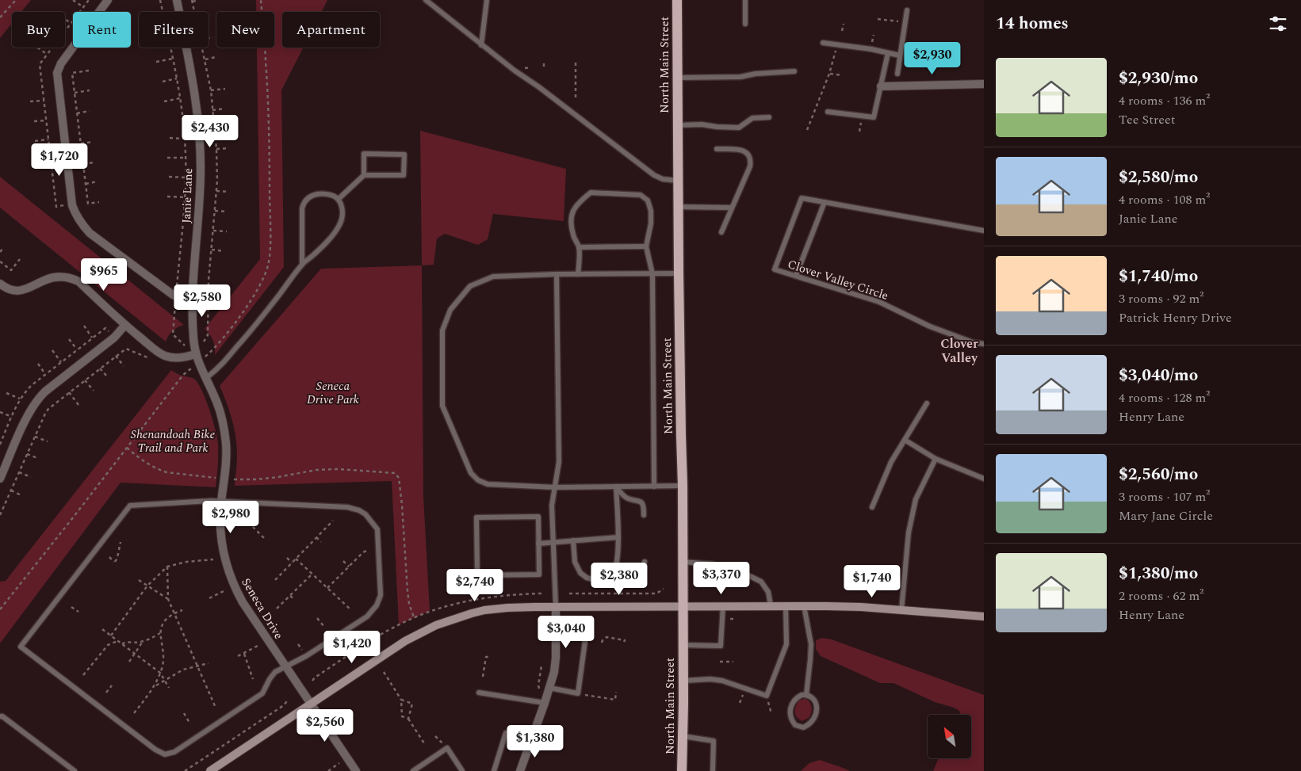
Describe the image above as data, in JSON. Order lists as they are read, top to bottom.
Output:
{
  "streets": {
    "main road": ["North Main Street"],
    "street": ["Janie Lane", "Seneca Drive"],
    "lane": ["Clover Valley Circle"]
  },
  "crossings": [
    ["Janie Lane", "Seneca Drive"]
  ],
  "districts": ["Clover Valley"],
  "parks": ["Seneca Drive Park", "Shenandoah Bike Trail and Park"],
  "north": "top left",
  "page": {
    "heading": "14 homes",
    "chip": [
      "Buy",
      "Rent",
      "Filters",
      "New",
      "Apartment"
    ],
    "price": [
      "$2,930",
      "$2,430",
      "$1,720",
      "$965",
      "$2,580",
      "$2,980",
      "$3,370",
      "$2,380",
      "$1,740",
      "$2,740",
      "$3,040",
      "$1,420",
      "$2,560",
      "$1,380"
    ],
    "list": [
      {
        "name": "$2,930/mo",
        "note": "4 rooms · 136 m² · Tee Street"
      },
      {
        "name": "$2,580/mo",
        "note": "4 rooms · 108 m² · Janie Lane"
      },
      {
        "name": "$1,740/mo",
        "note": "3 rooms · 92 m² · Patrick Henry Drive"
      },
      {
        "name": "$3,040/mo",
        "note": "4 rooms · 128 m² · Henry Lane"
      },
      {
        "name": "$2,560/mo",
        "note": "3 rooms · 107 m² · Mary Jane Circle"
      },
      {
        "name": "$1,380/mo",
        "note": "2 rooms · 62 m² · Henry Lane"
      }
    ]
  }
}
